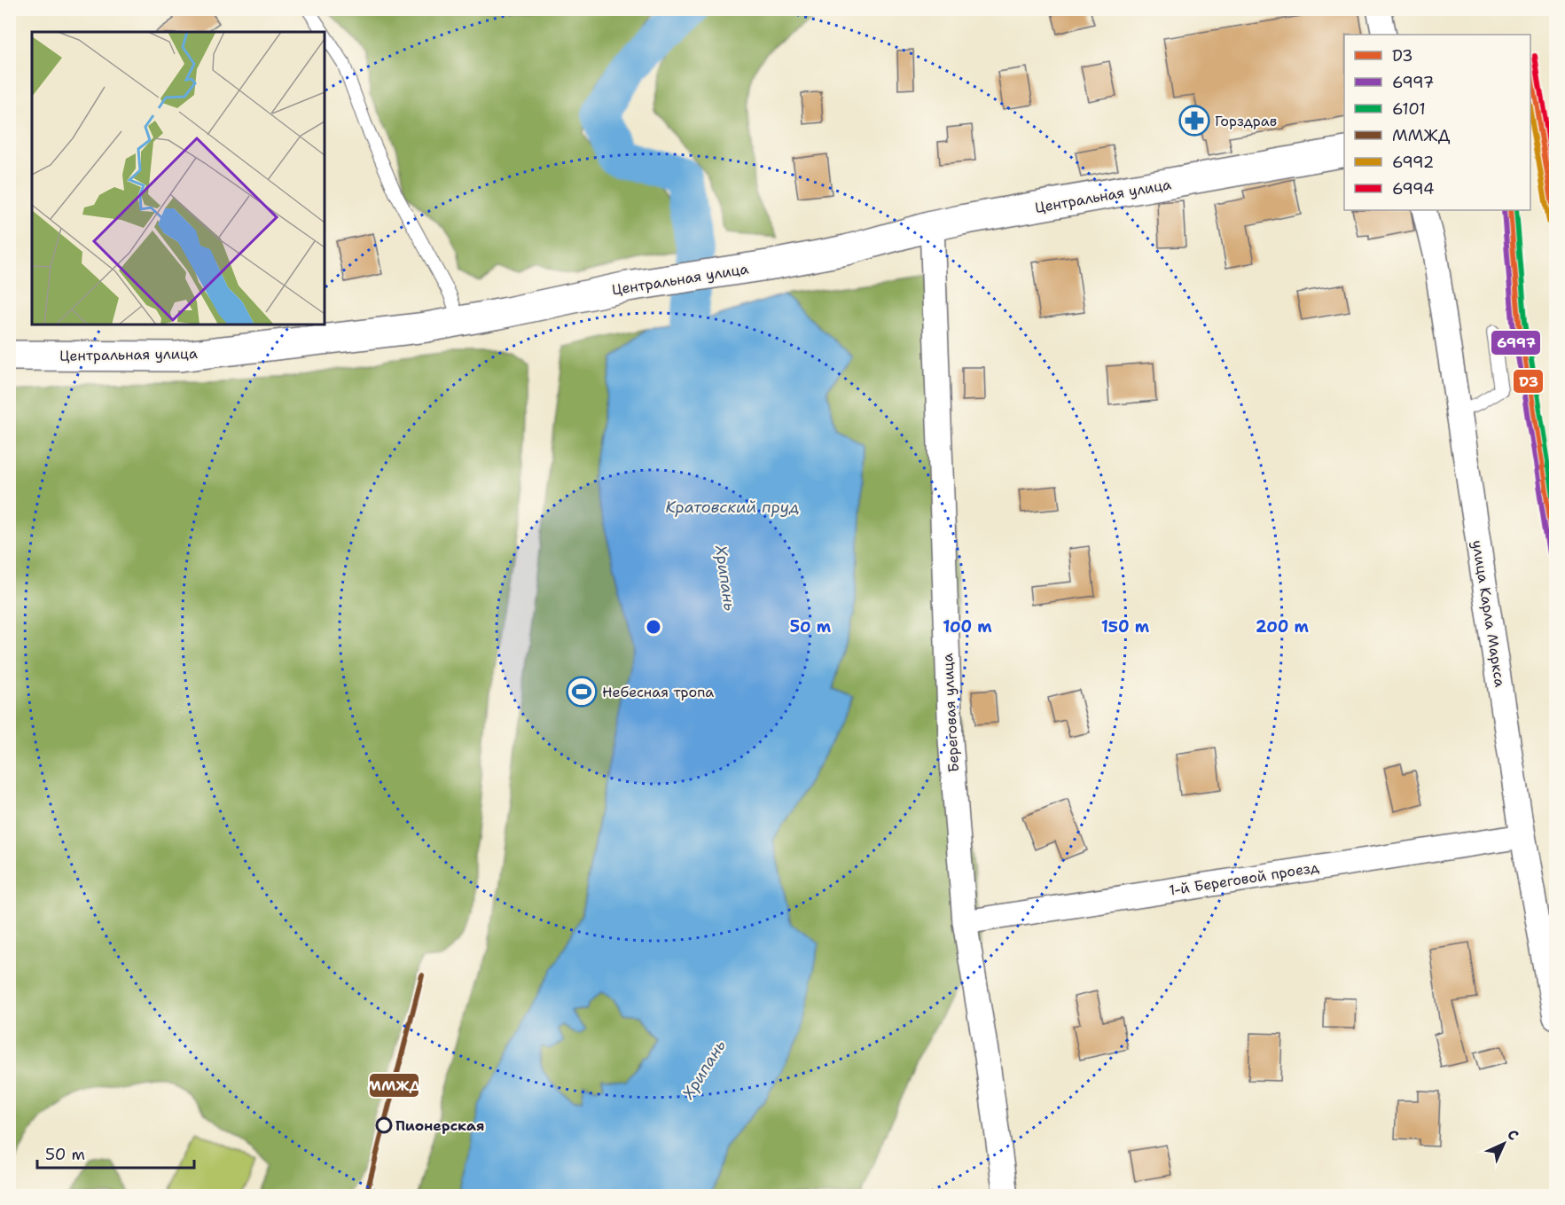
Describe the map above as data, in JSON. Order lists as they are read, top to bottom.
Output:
{
  "streets": {
    "street": [
      "Центральная улица",
      "улица Карла Маркса",
      "Береговая улица",
      "1-й Береговой проезд"
    ]
  },
  "crossings": [
    ["Центральная улица", "Береговая улица"],
    ["улица Карла Маркса", "1-й Береговой проезд"],
    ["Береговая улица", "1-й Береговой проезд"]
  ],
  "water": ["Кратовский пруд", "Хрипань"],
  "places": {
    "pharmacy": ["Горздрав"],
    "sports": ["Небесная тропа"],
    "other": ["Пионерская"]
  },
  "lines": [
    "transit line 6994",
    "transit line D3",
    "transit line 6992",
    "transit line 6997",
    "transit line 6101",
    "transit line ММЖД"
  ],
  "legend": [
    "D3",
    "6997",
    "6101",
    "ММЖД",
    "6992",
    "6994"
  ],
  "scale_bar": "50 m",
  "north": "top right",
  "rings": [
    "50 m",
    "100 m",
    "150 m",
    "200 m"
  ]
}
